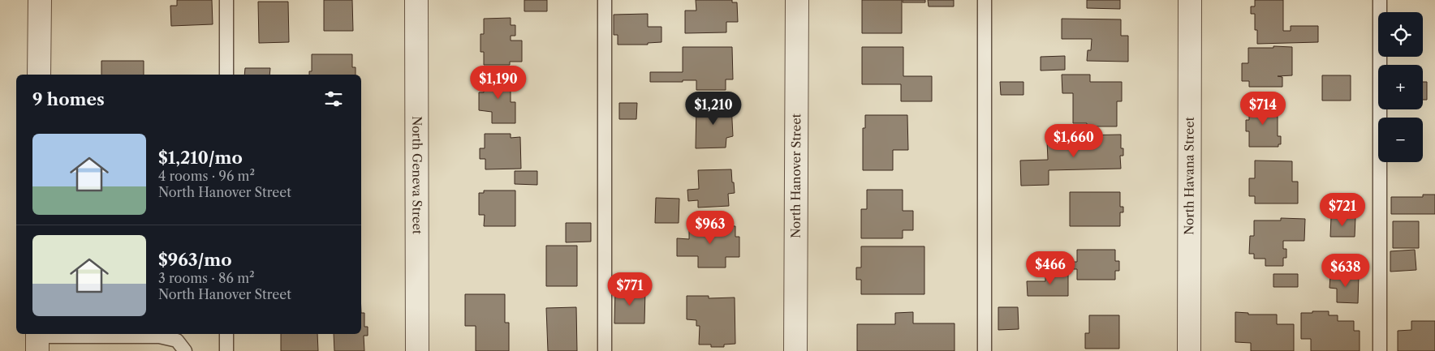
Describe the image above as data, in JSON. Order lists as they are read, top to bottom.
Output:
{
  "streets": {
    "street": ["North Geneva Street", "North Hanover Street", "North Havana Street"]
  },
  "page": {
    "map_buttons": ["+", "−"],
    "price": [
      "$1,190",
      "$1,210",
      "$714",
      "$1,660",
      "$721",
      "$963",
      "$466",
      "$638",
      "$771"
    ],
    "heading": "9 homes",
    "list": [
      {
        "name": "$1,210/mo",
        "note": "4 rooms · 96 m² · North Hanover Street"
      },
      {
        "name": "$963/mo",
        "note": "3 rooms · 86 m² · North Hanover Street"
      }
    ]
  }
}
